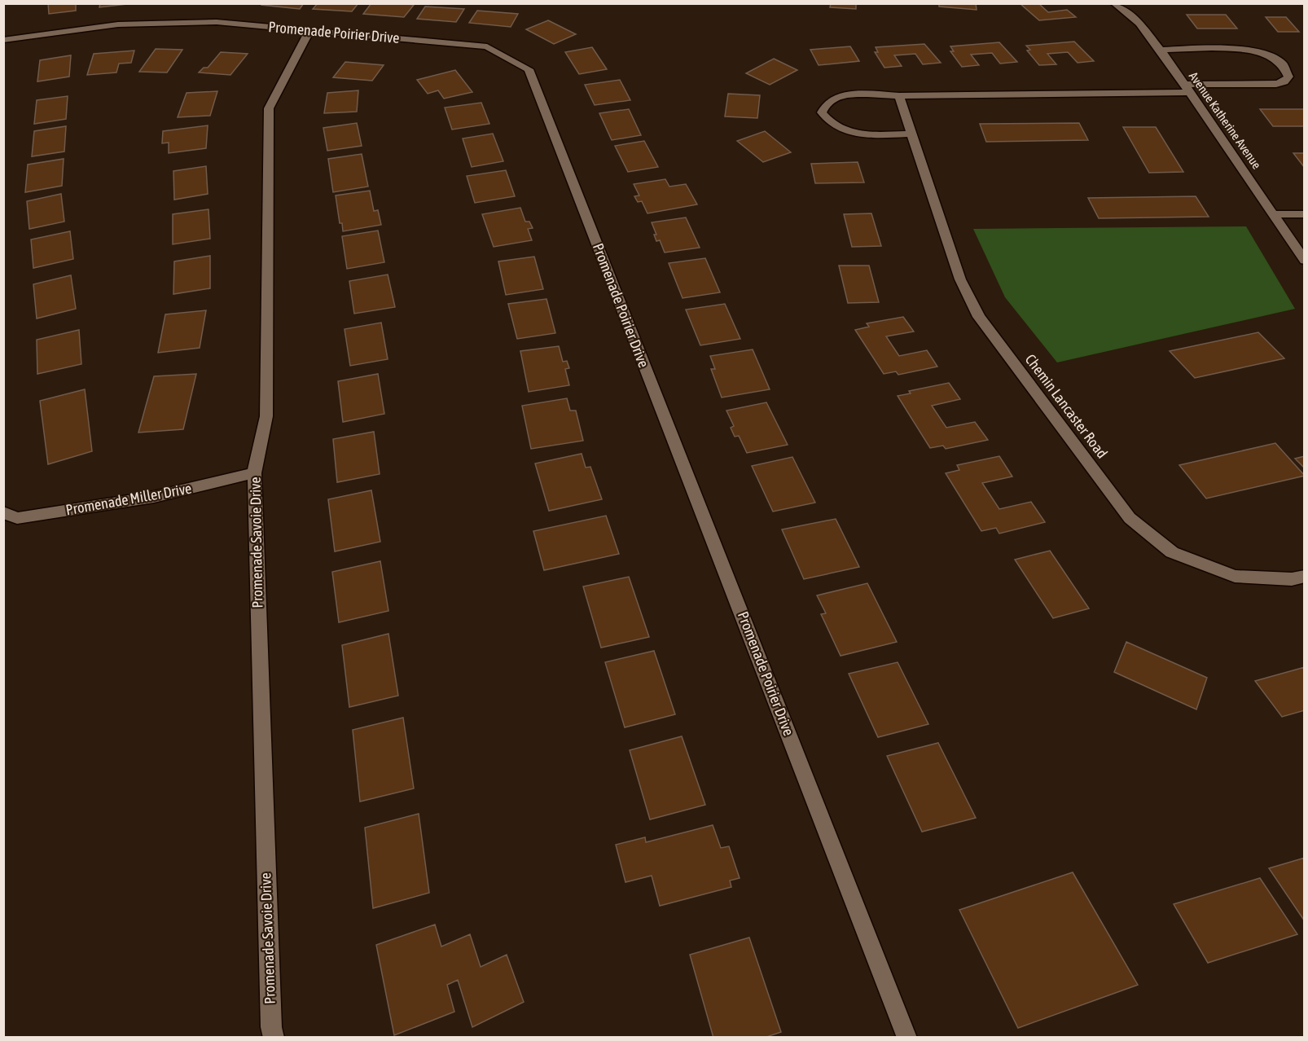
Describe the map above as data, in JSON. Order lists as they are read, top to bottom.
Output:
{
  "streets": {
    "street": [
      "Promenade Poirier Drive",
      "Avenue Katherine Avenue",
      "Chemin Lancaster Road",
      "Promenade Miller Drive",
      "Promenade Savoie Drive"
    ]
  },
  "crossings": [
    ["Promenade Poirier Drive", "Promenade Savoie Drive"],
    ["Promenade Miller Drive", "Promenade Savoie Drive"]
  ]
}
